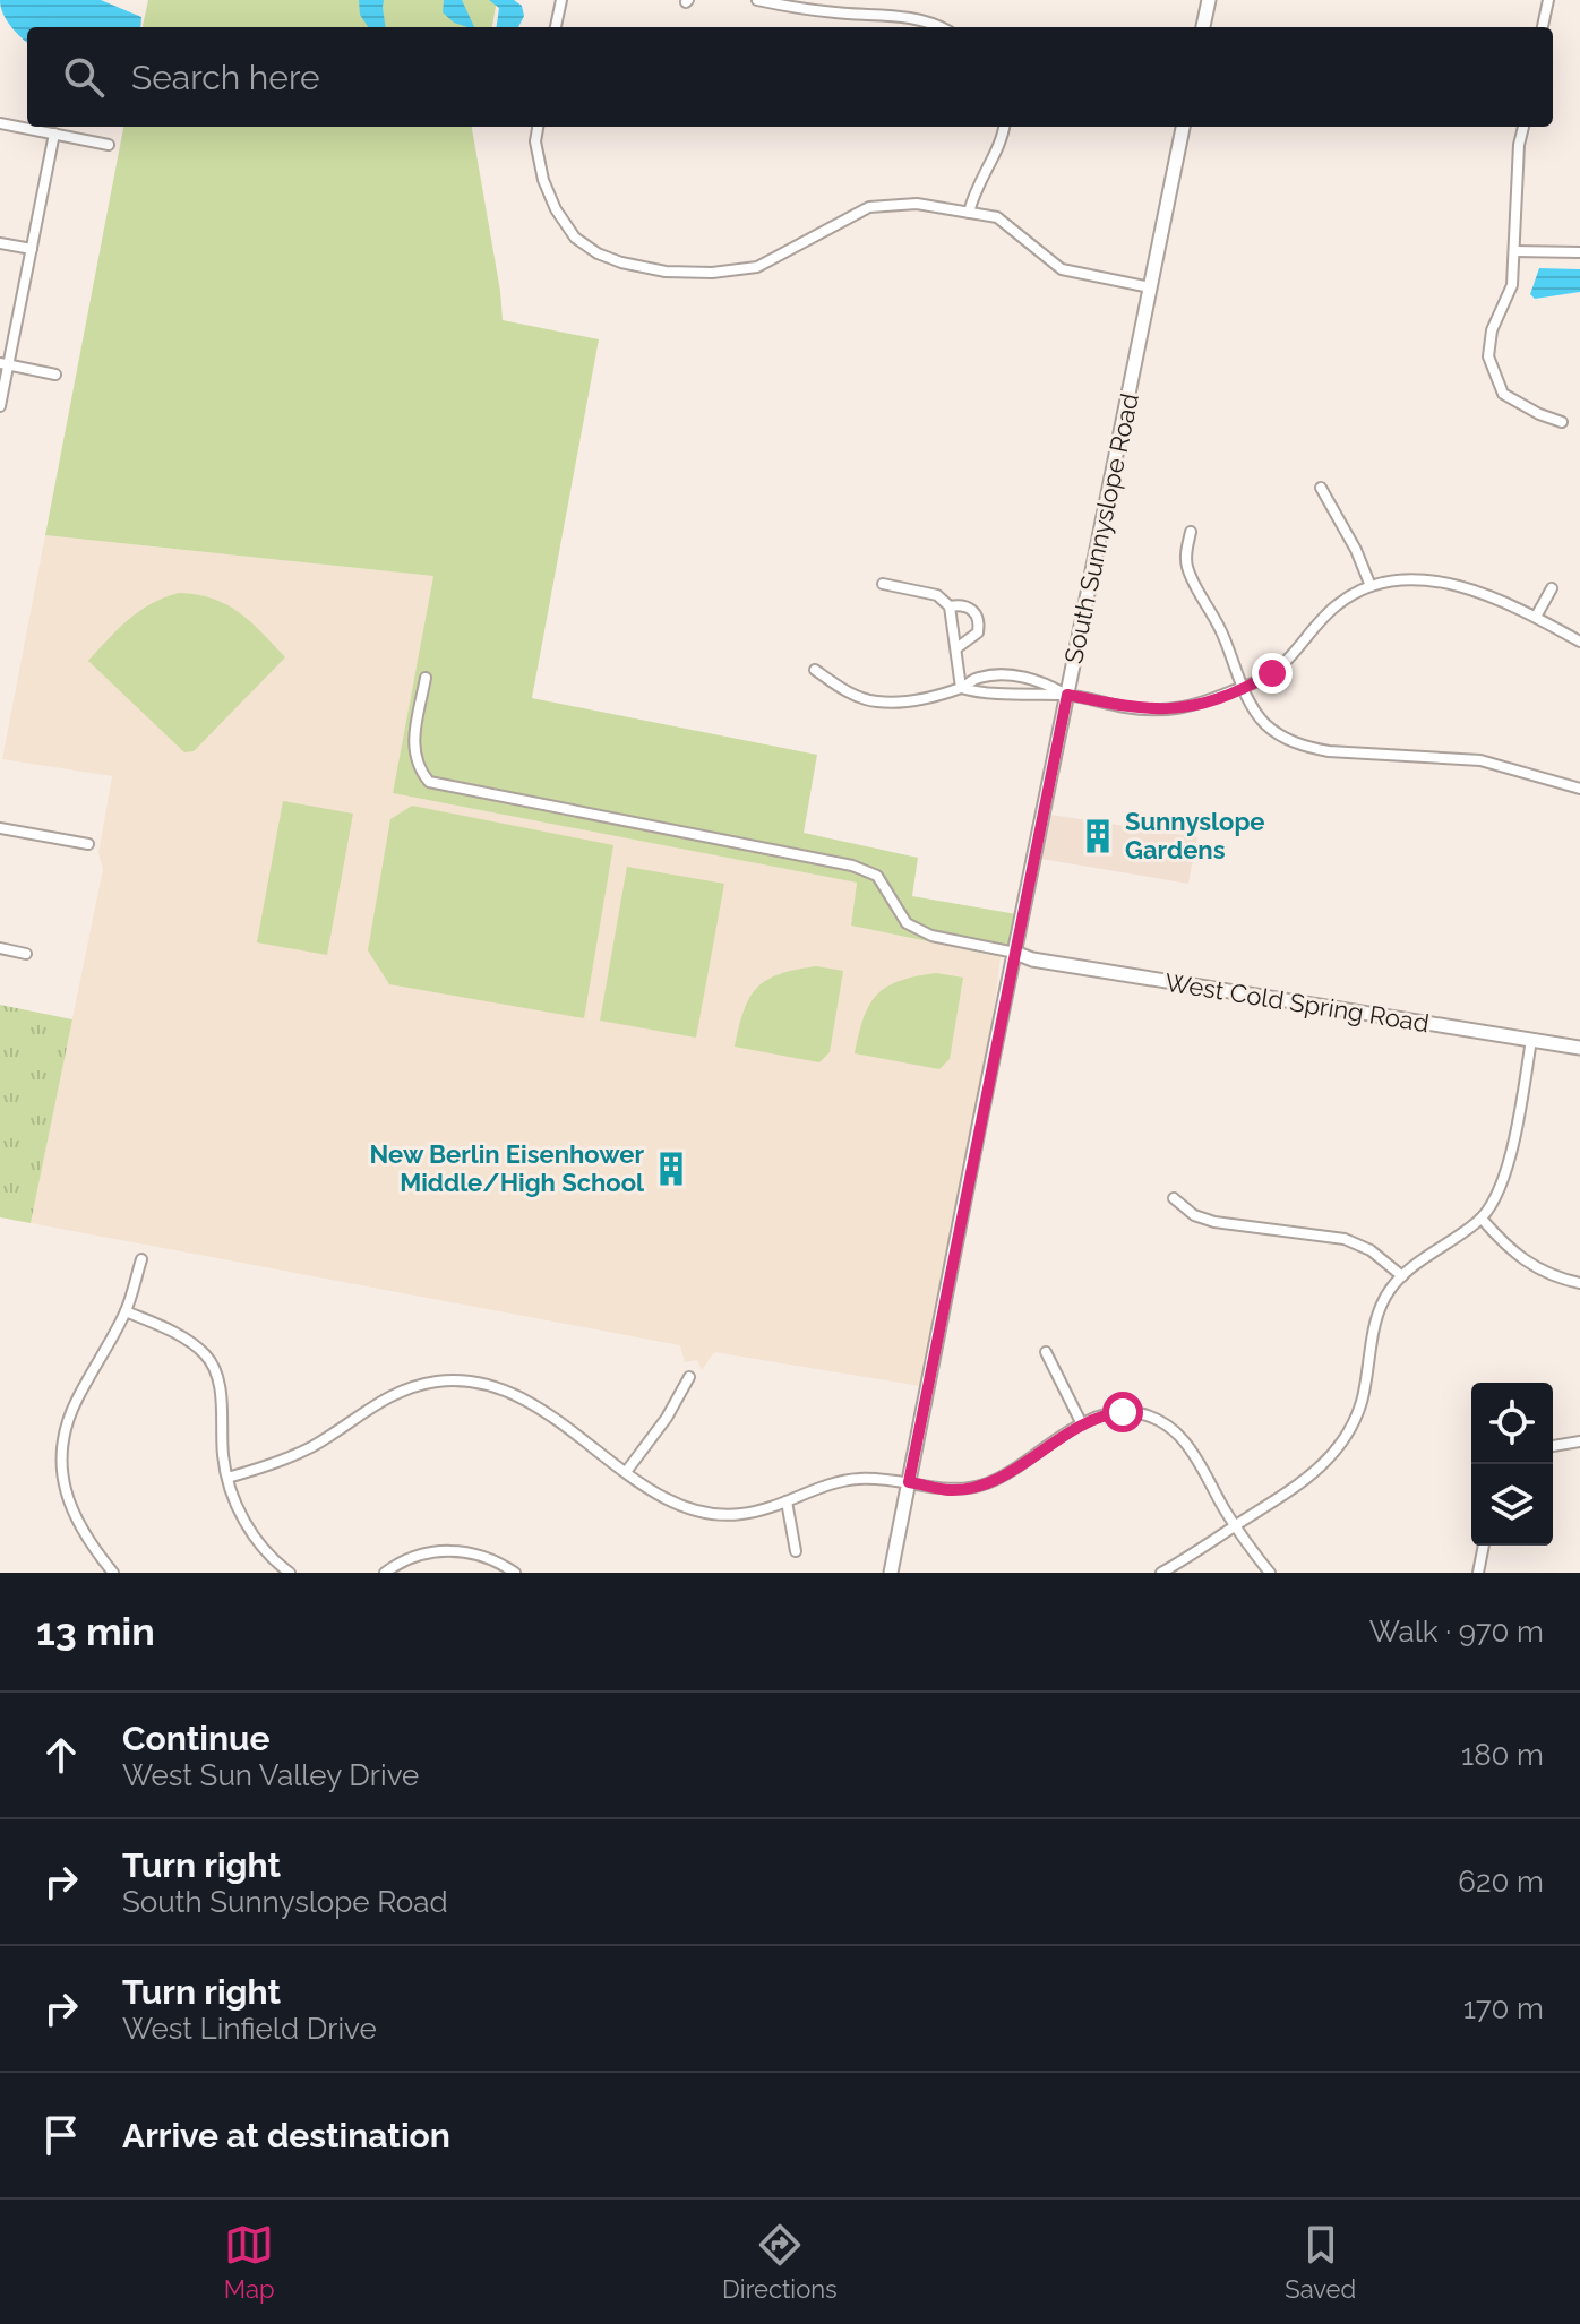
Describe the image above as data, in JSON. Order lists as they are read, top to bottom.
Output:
{
  "streets": {
    "street": ["South Sunnyslope Road", "West Cold Spring Road"]
  },
  "crossings": [
    ["South Sunnyslope Road", "West Cold Spring Road"]
  ],
  "places": {
    "building": ["Sunnyslope Gardens", "New Berlin Eisenhower Middle/High School"]
  },
  "page": {
    "search": "Search here",
    "heading": ["13 min", "Walk · 970 m"],
    "list": [
      ["Continue", "West Sun Valley Drive", "180 m"],
      ["Turn right", "South Sunnyslope Road", "620 m"],
      ["Turn right", "West Linfield Drive", "170 m"],
      "Arrive at destination"
    ],
    "nav": ["Map", "Directions", "Saved"]
  }
}
